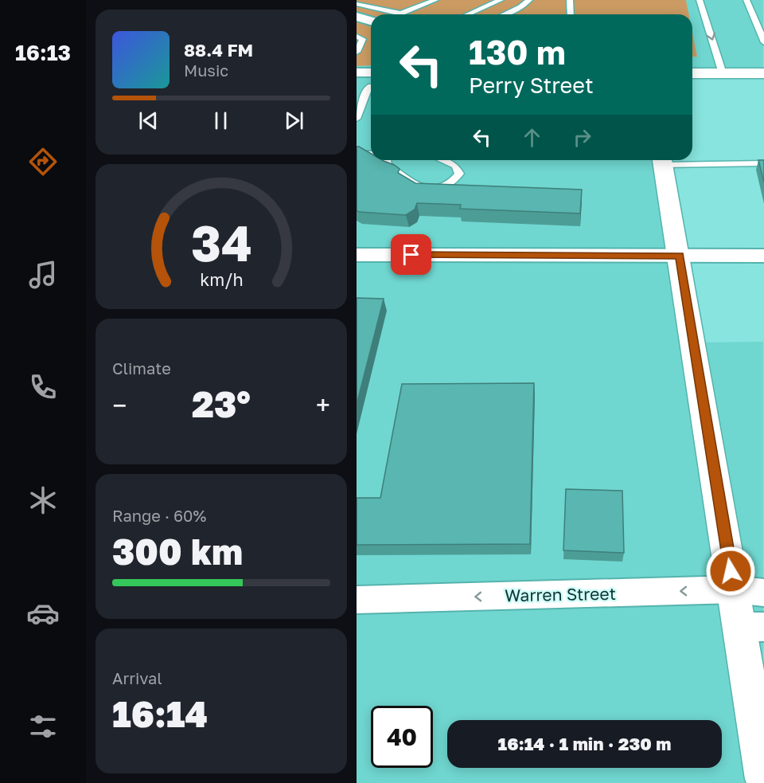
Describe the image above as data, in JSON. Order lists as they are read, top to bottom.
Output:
{
  "streets": {
    "street": ["Warren Street"]
  },
  "one_way": ["Warren Street"],
  "page": {
    "tabs": "16:13",
    "turn": ["130 m", "Perry Street"],
    "song": ["88.4 FM", "Music"],
    "tile": [
      "Climate",
      ["Range · 60%", "300 km"],
      ["Arrival", "16:14"]
    ],
    "heat": ["−", "23°", "+"],
    "limit": "40",
    "trip": "16:14 · 1 min · 230 m",
    "gauge": ["34", "km/h"]
  }
}
